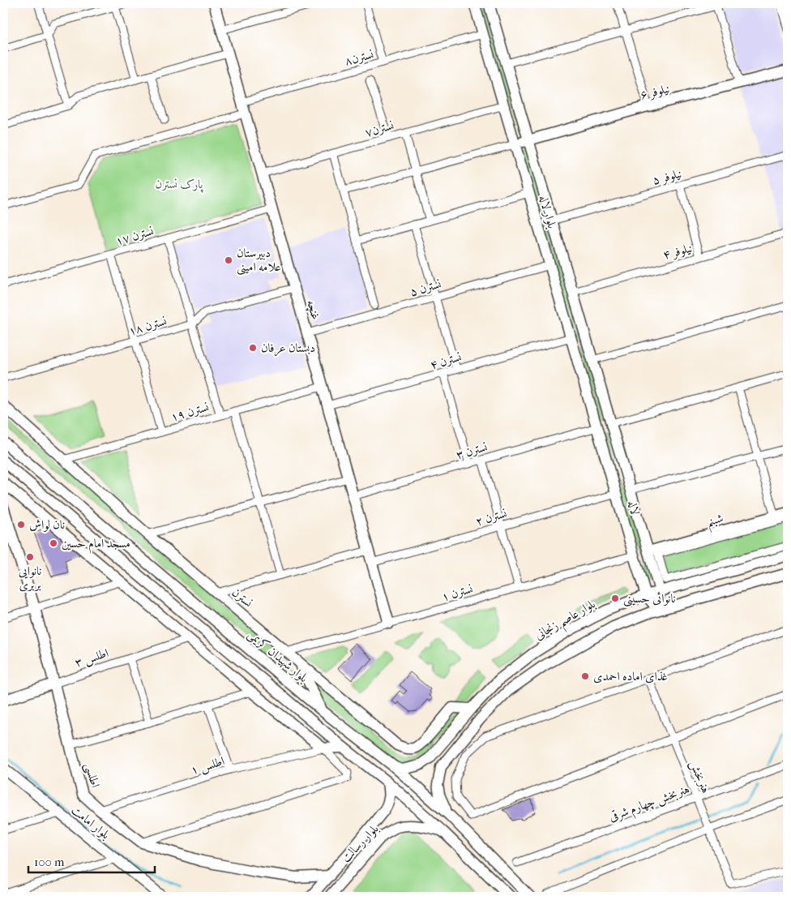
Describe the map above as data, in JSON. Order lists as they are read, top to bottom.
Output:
{
  "streets": {
    "main road": [
      "نیلوفر ۶",
      "بلوار لاله",
      "غنچه",
      "لاله",
      "شبنم",
      "نسترن",
      "بلوار عاصم زنجانی",
      "بلوار شهیدان کریمی",
      "اطلس ۳",
      "اطلسی",
      "بلوار امامت",
      "بلوار رسالت"
    ],
    "street": [
      "نسترن۸",
      "نسترن۷",
      "نیلوفر ۵",
      "نسترن ۱۷",
      "نیلوفر ۴",
      "نسترن ۵",
      "نسترن ۱۸",
      "نسترن ۴",
      "نسترن ۱۹",
      "نسترن ۳",
      "نسترن ۲",
      "نسترن ۱",
      "اطلس ۱",
      "هنربخش",
      "هنربخش چهارم شرقی"
    ]
  },
  "crossings": [
    ["نسترن۸", "بلوار لاله"],
    ["نسترن۸", "غنچه"],
    ["نیلوفر ۶", "بلوار لاله"],
    ["نسترن۷", "بلوار لاله"],
    ["نسترن۷", "غنچه"],
    ["نیلوفر ۵", "بلوار لاله"],
    ["بلوار لاله", "نیلوفر ۴"],
    ["بلوار لاله", "نسترن ۵"],
    ["بلوار لاله", "نسترن ۴"],
    ["بلوار لاله", "نسترن ۳"],
    ["بلوار لاله", "لاله"],
    ["نسترن ۱۷", "غنچه"],
    ["نسترن ۵", "غنچه"],
    ["غنچه", "نسترن ۱۸"],
    ["غنچه", "نسترن ۴"],
    ["غنچه", "نسترن ۱۹"],
    ["غنچه", "نسترن ۳"],
    ["غنچه", "نسترن ۲"],
    ["غنچه", "نسترن ۱"],
    ["نسترن ۱۹", "نسترن"],
    ["نسترن ۳", "لاله"],
    ["لاله", "نسترن ۲"],
    ["لاله", "شبنم"],
    ["لاله", "نسترن ۱"],
    ["لاله", "بلوار عاصم زنجانی"],
    ["نسترن ۱", "نسترن"],
    ["نسترن", "بلوار عاصم زنجانی"],
    ["بلوار عاصم زنجانی", "بلوار شهیدان کریمی"],
    ["اطلس ۳", "اطلسی"],
    ["اطلس ۱", "اطلسی"],
    ["اطلسی", "بلوار رسالت"],
    ["هنربخش", "هنربخش چهارم شرقی"]
  ],
  "parks": ["پارک نسترن"],
  "places": [
    "دبیرستان علامه امینی",
    "دبستان عرفان",
    "نان لواش",
    "مسجد امام حسین",
    "نانوایی بربری",
    "نانوائی حسینی",
    "غذای اماده احمدی"
  ],
  "scale_bar": "100 m"
}
